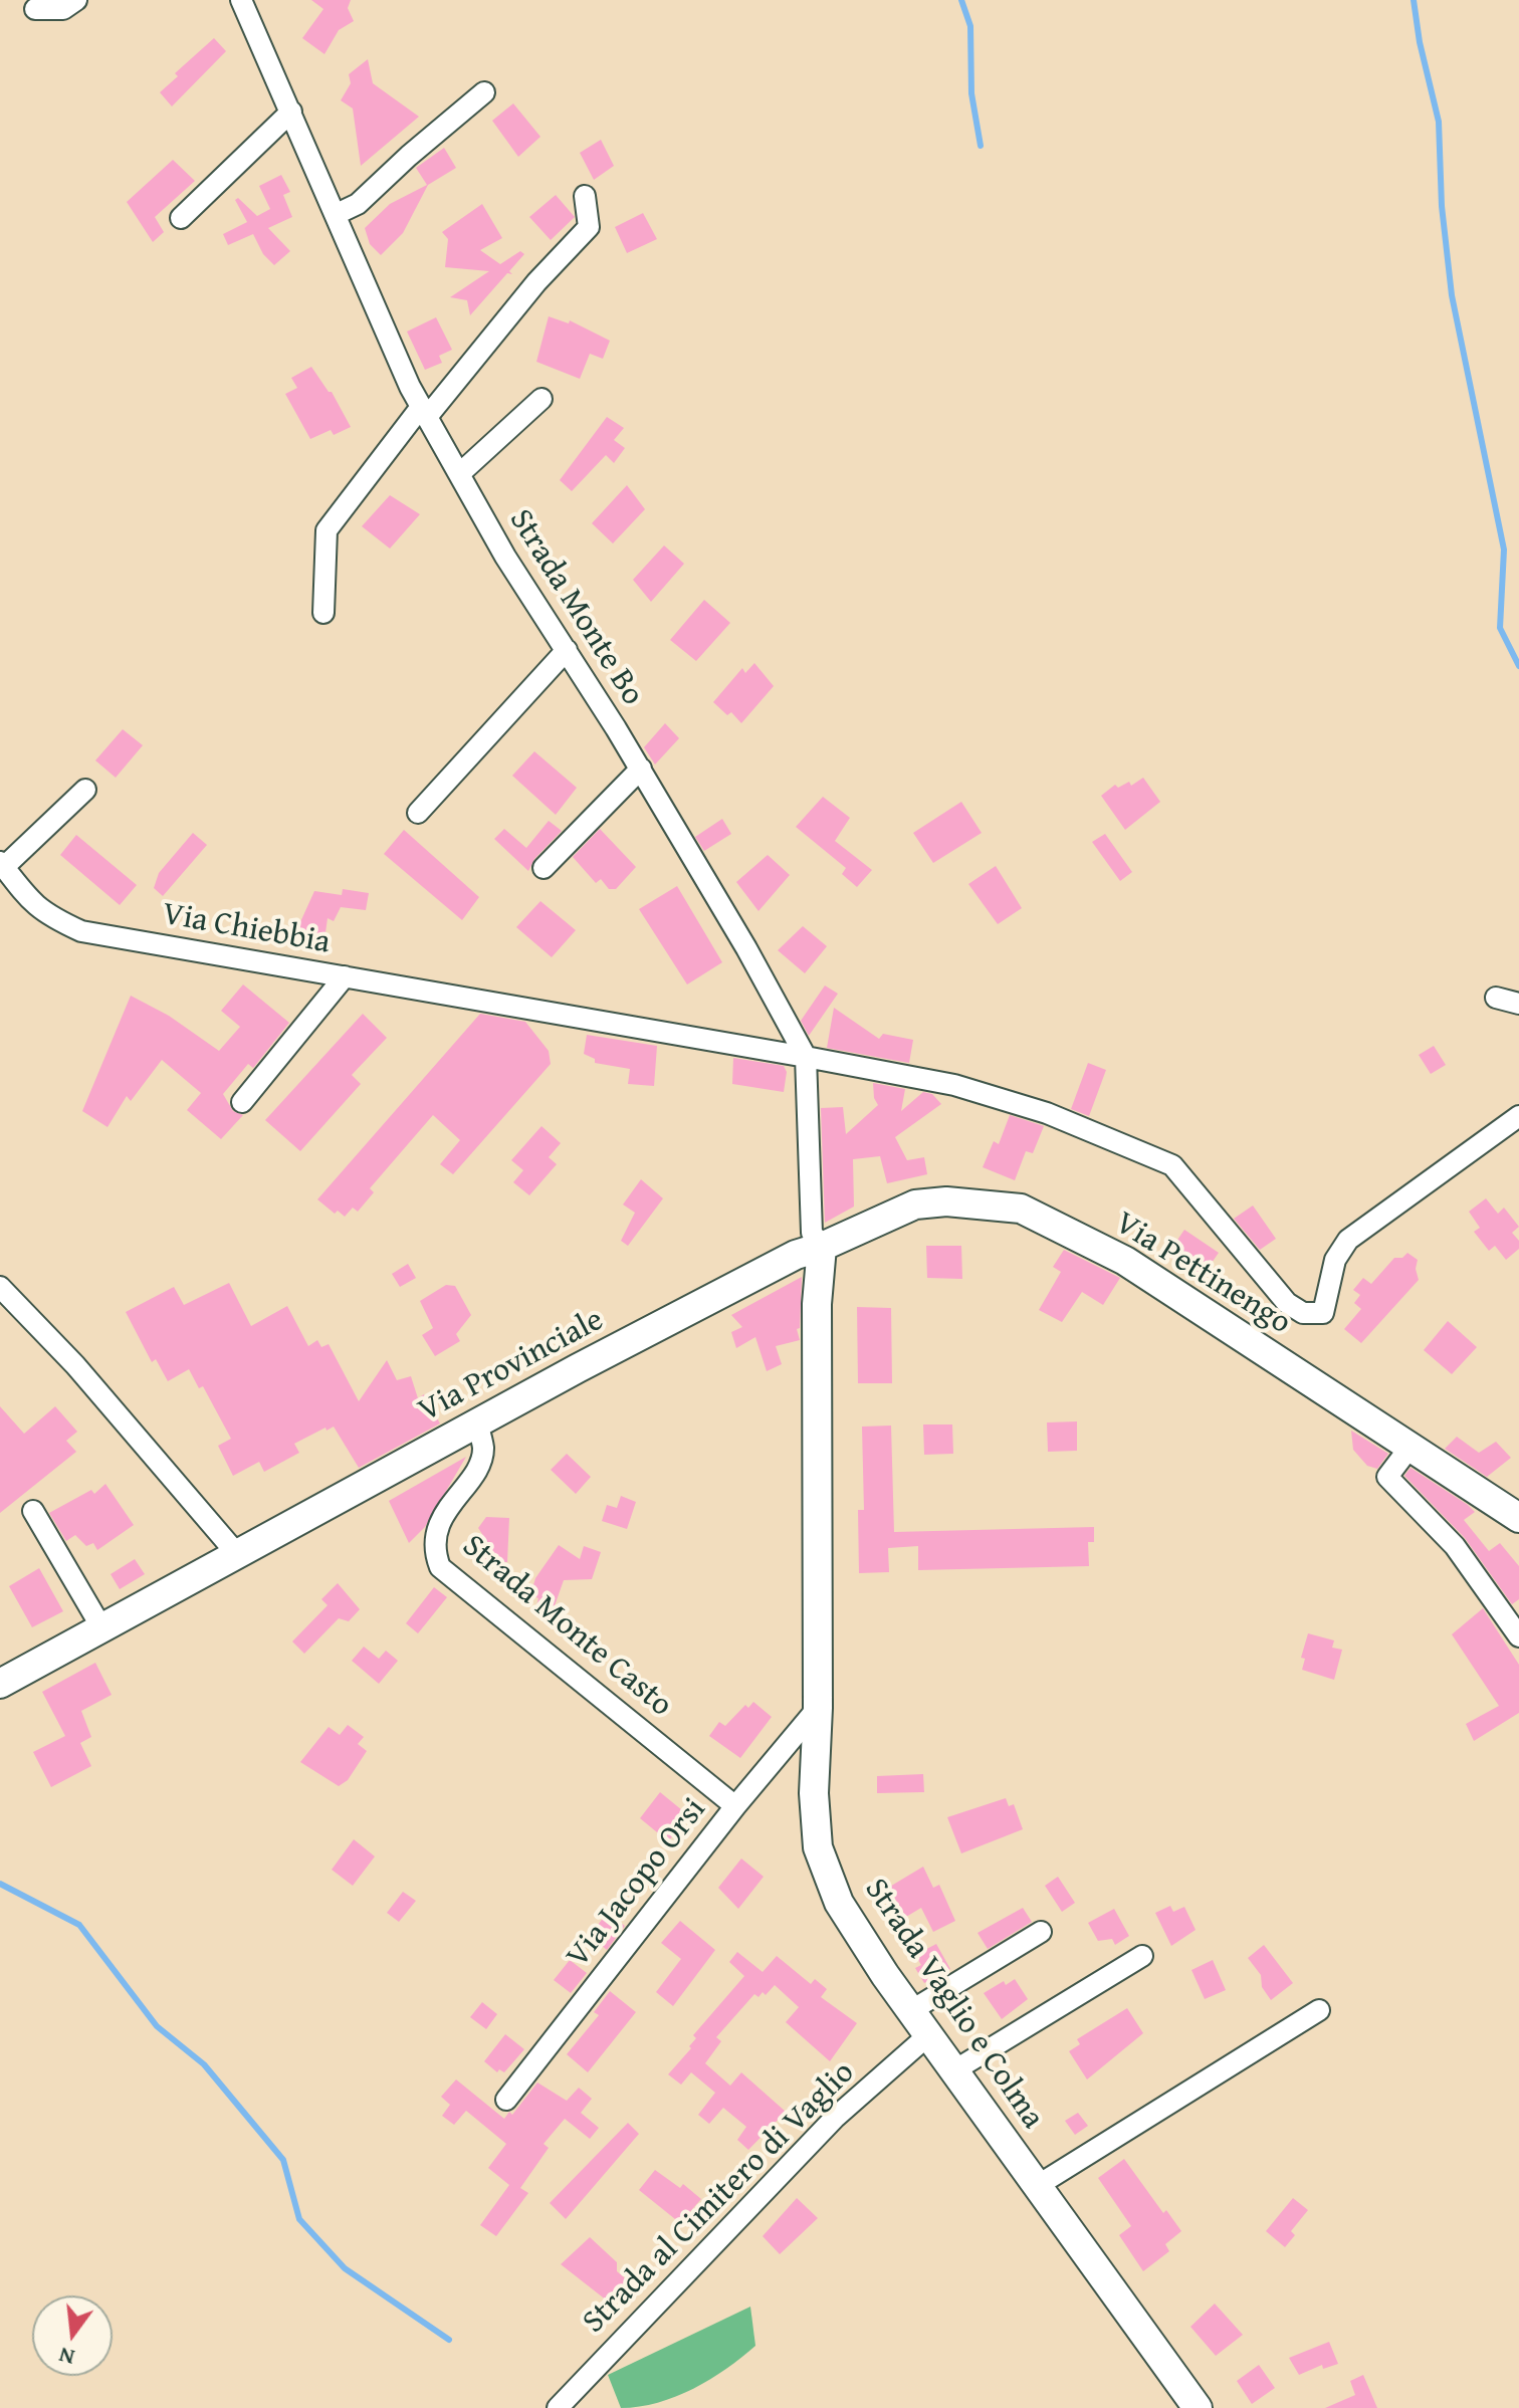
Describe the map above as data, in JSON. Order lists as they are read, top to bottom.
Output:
{
  "streets": {
    "main road": ["Via Pettinengo", "Via Provinciale", "Strada Vaglio e Colma"],
    "street": [
      "Strada Monte Bo",
      "Via Chiebbia",
      "Strada Monte Casto",
      "Via Jacopo Orsi",
      "Strada al Cimitero di Vaglio"
    ]
  },
  "crossings": [
    ["Strada Monte Bo", "Via Chiebbia"],
    ["Strada Monte Bo", "Via Pettinengo"],
    ["Strada Monte Bo", "Via Provinciale"],
    ["Strada Monte Bo", "Strada Vaglio e Colma"],
    ["Via Pettinengo", "Via Provinciale"],
    ["Via Pettinengo", "Strada Vaglio e Colma"],
    ["Via Provinciale", "Strada Monte Casto"],
    ["Via Provinciale", "Strada Vaglio e Colma"],
    ["Strada Monte Casto", "Via Jacopo Orsi"],
    ["Via Jacopo Orsi", "Strada Vaglio e Colma"],
    ["Strada Vaglio e Colma", "Strada al Cimitero di Vaglio"]
  ],
  "north": "bottom"
}
